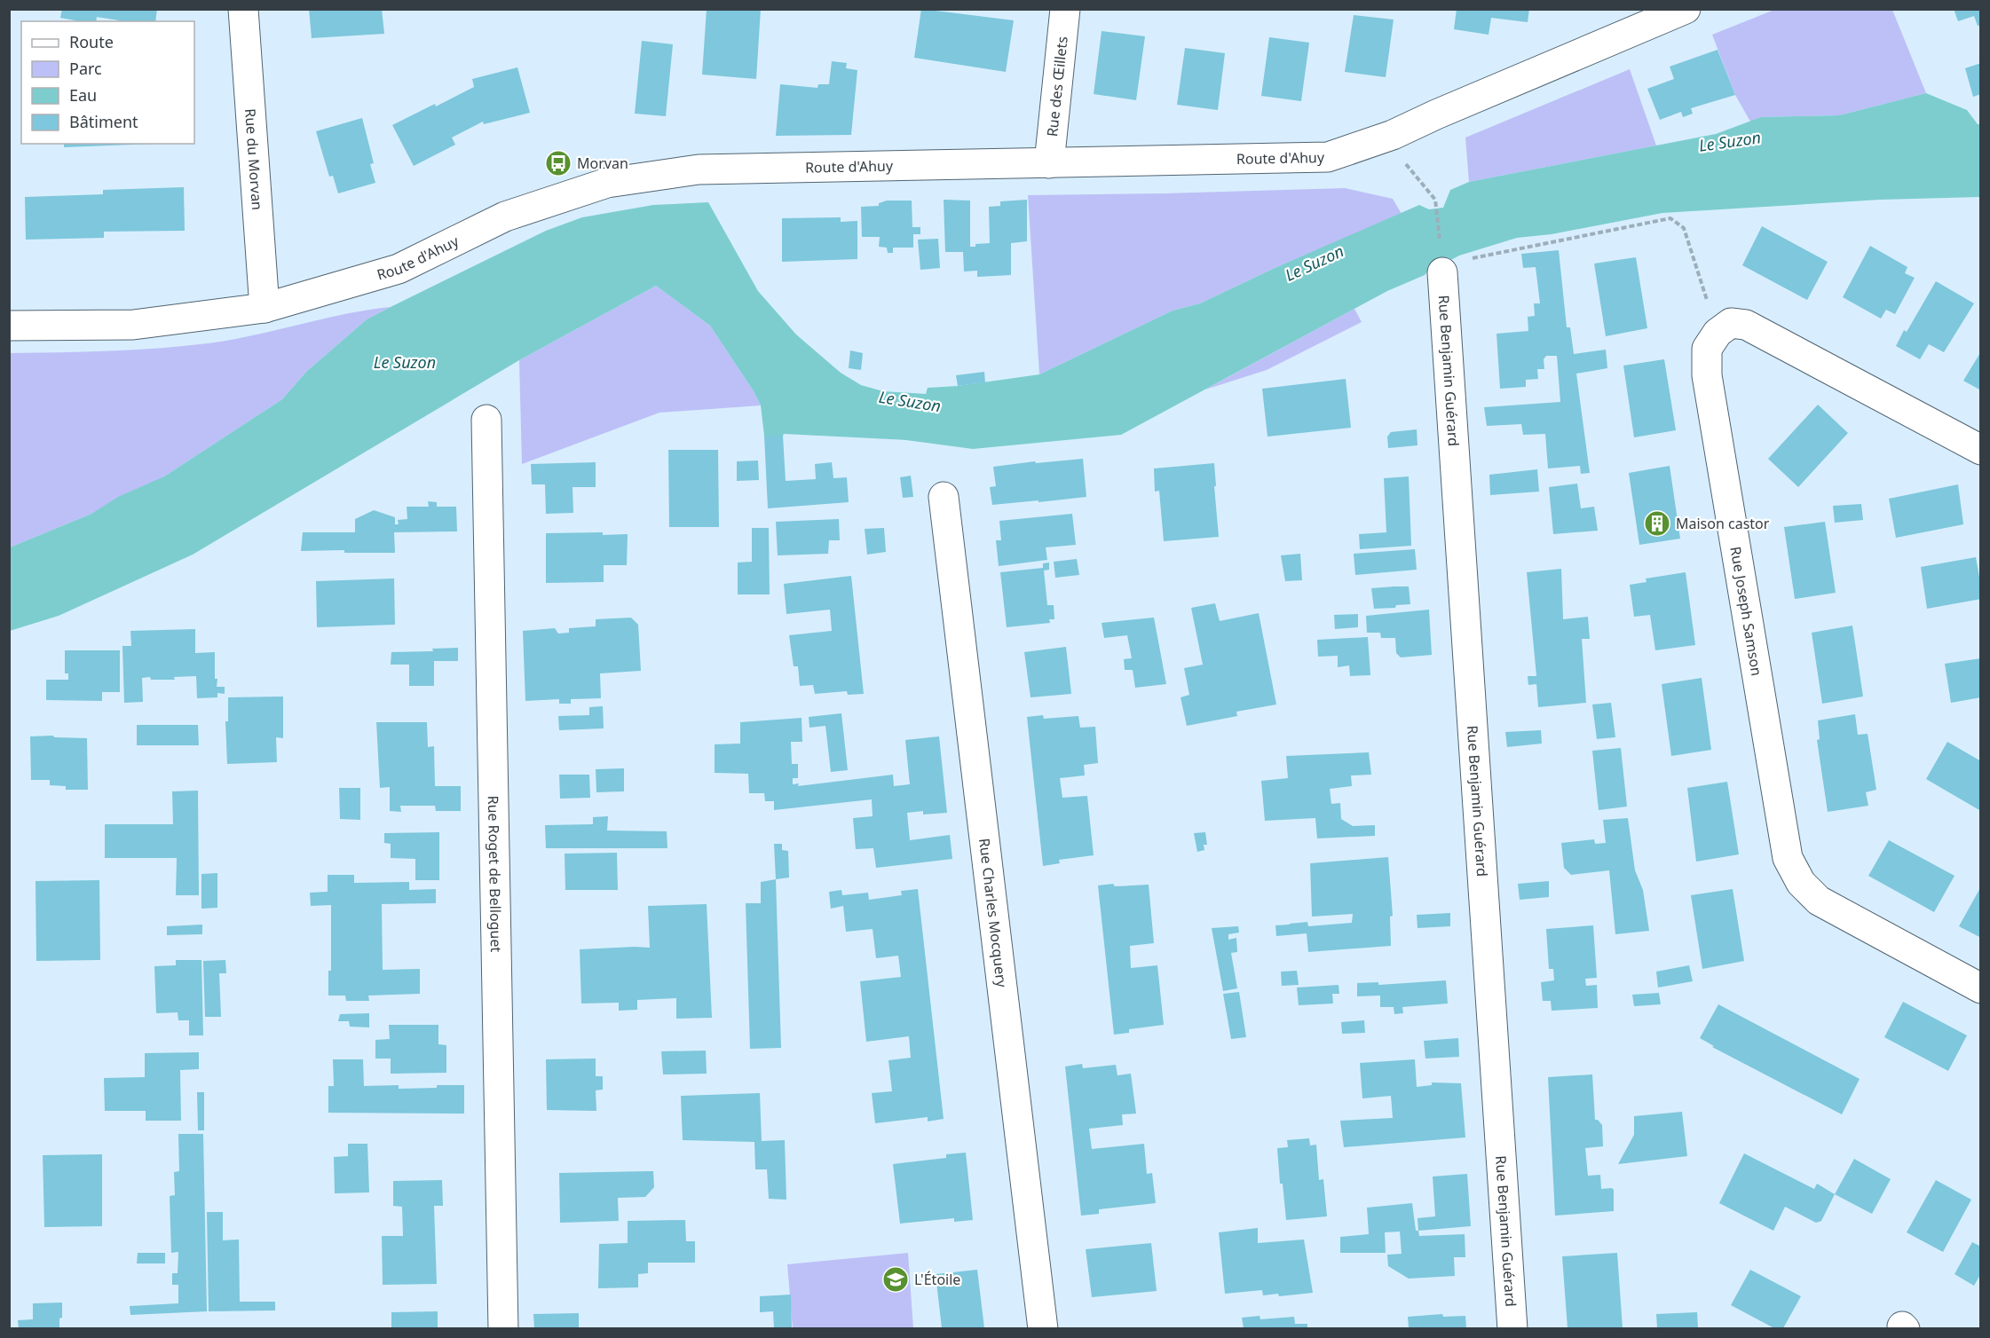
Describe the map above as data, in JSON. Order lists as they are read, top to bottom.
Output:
{
  "streets": {
    "street": [
      "Rue des Œillets",
      "Route d'Ahuy",
      "Rue du Morvan",
      "Rue Benjamin Guérard",
      "Rue Joseph Samson",
      "Rue Roget de Belloguet",
      "Rue Charles Mocquery"
    ]
  },
  "crossings": [
    ["Rue des Œillets", "Route d'Ahuy"],
    ["Route d'Ahuy", "Rue du Morvan"]
  ],
  "water": ["Le Suzon"],
  "places": {
    "bus stop": ["Morvan"],
    "building": ["Maison castor"],
    "school or university": ["L'Étoile"]
  },
  "legend": [
    "Route",
    "Parc",
    "Eau",
    "Bâtiment"
  ]
}
